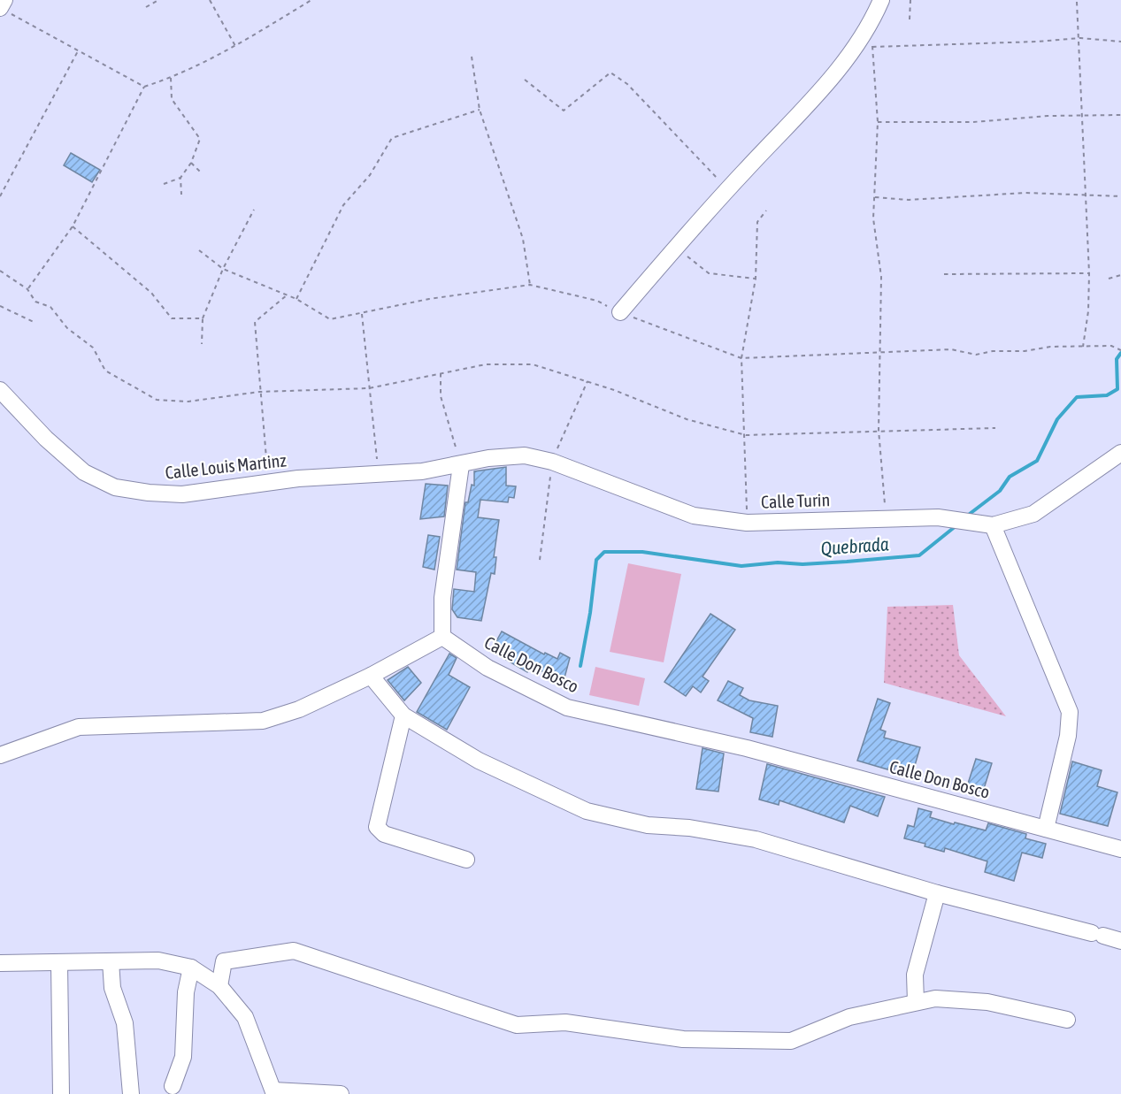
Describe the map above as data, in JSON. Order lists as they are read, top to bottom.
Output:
{
  "streets": {
    "street": ["Calle Louis Martinz", "Calle Turin", "Calle Don Bosco"]
  },
  "crossings": [
    ["Calle Louis Martinz", "Calle Turin"]
  ],
  "water": ["Quebrada"]
}
